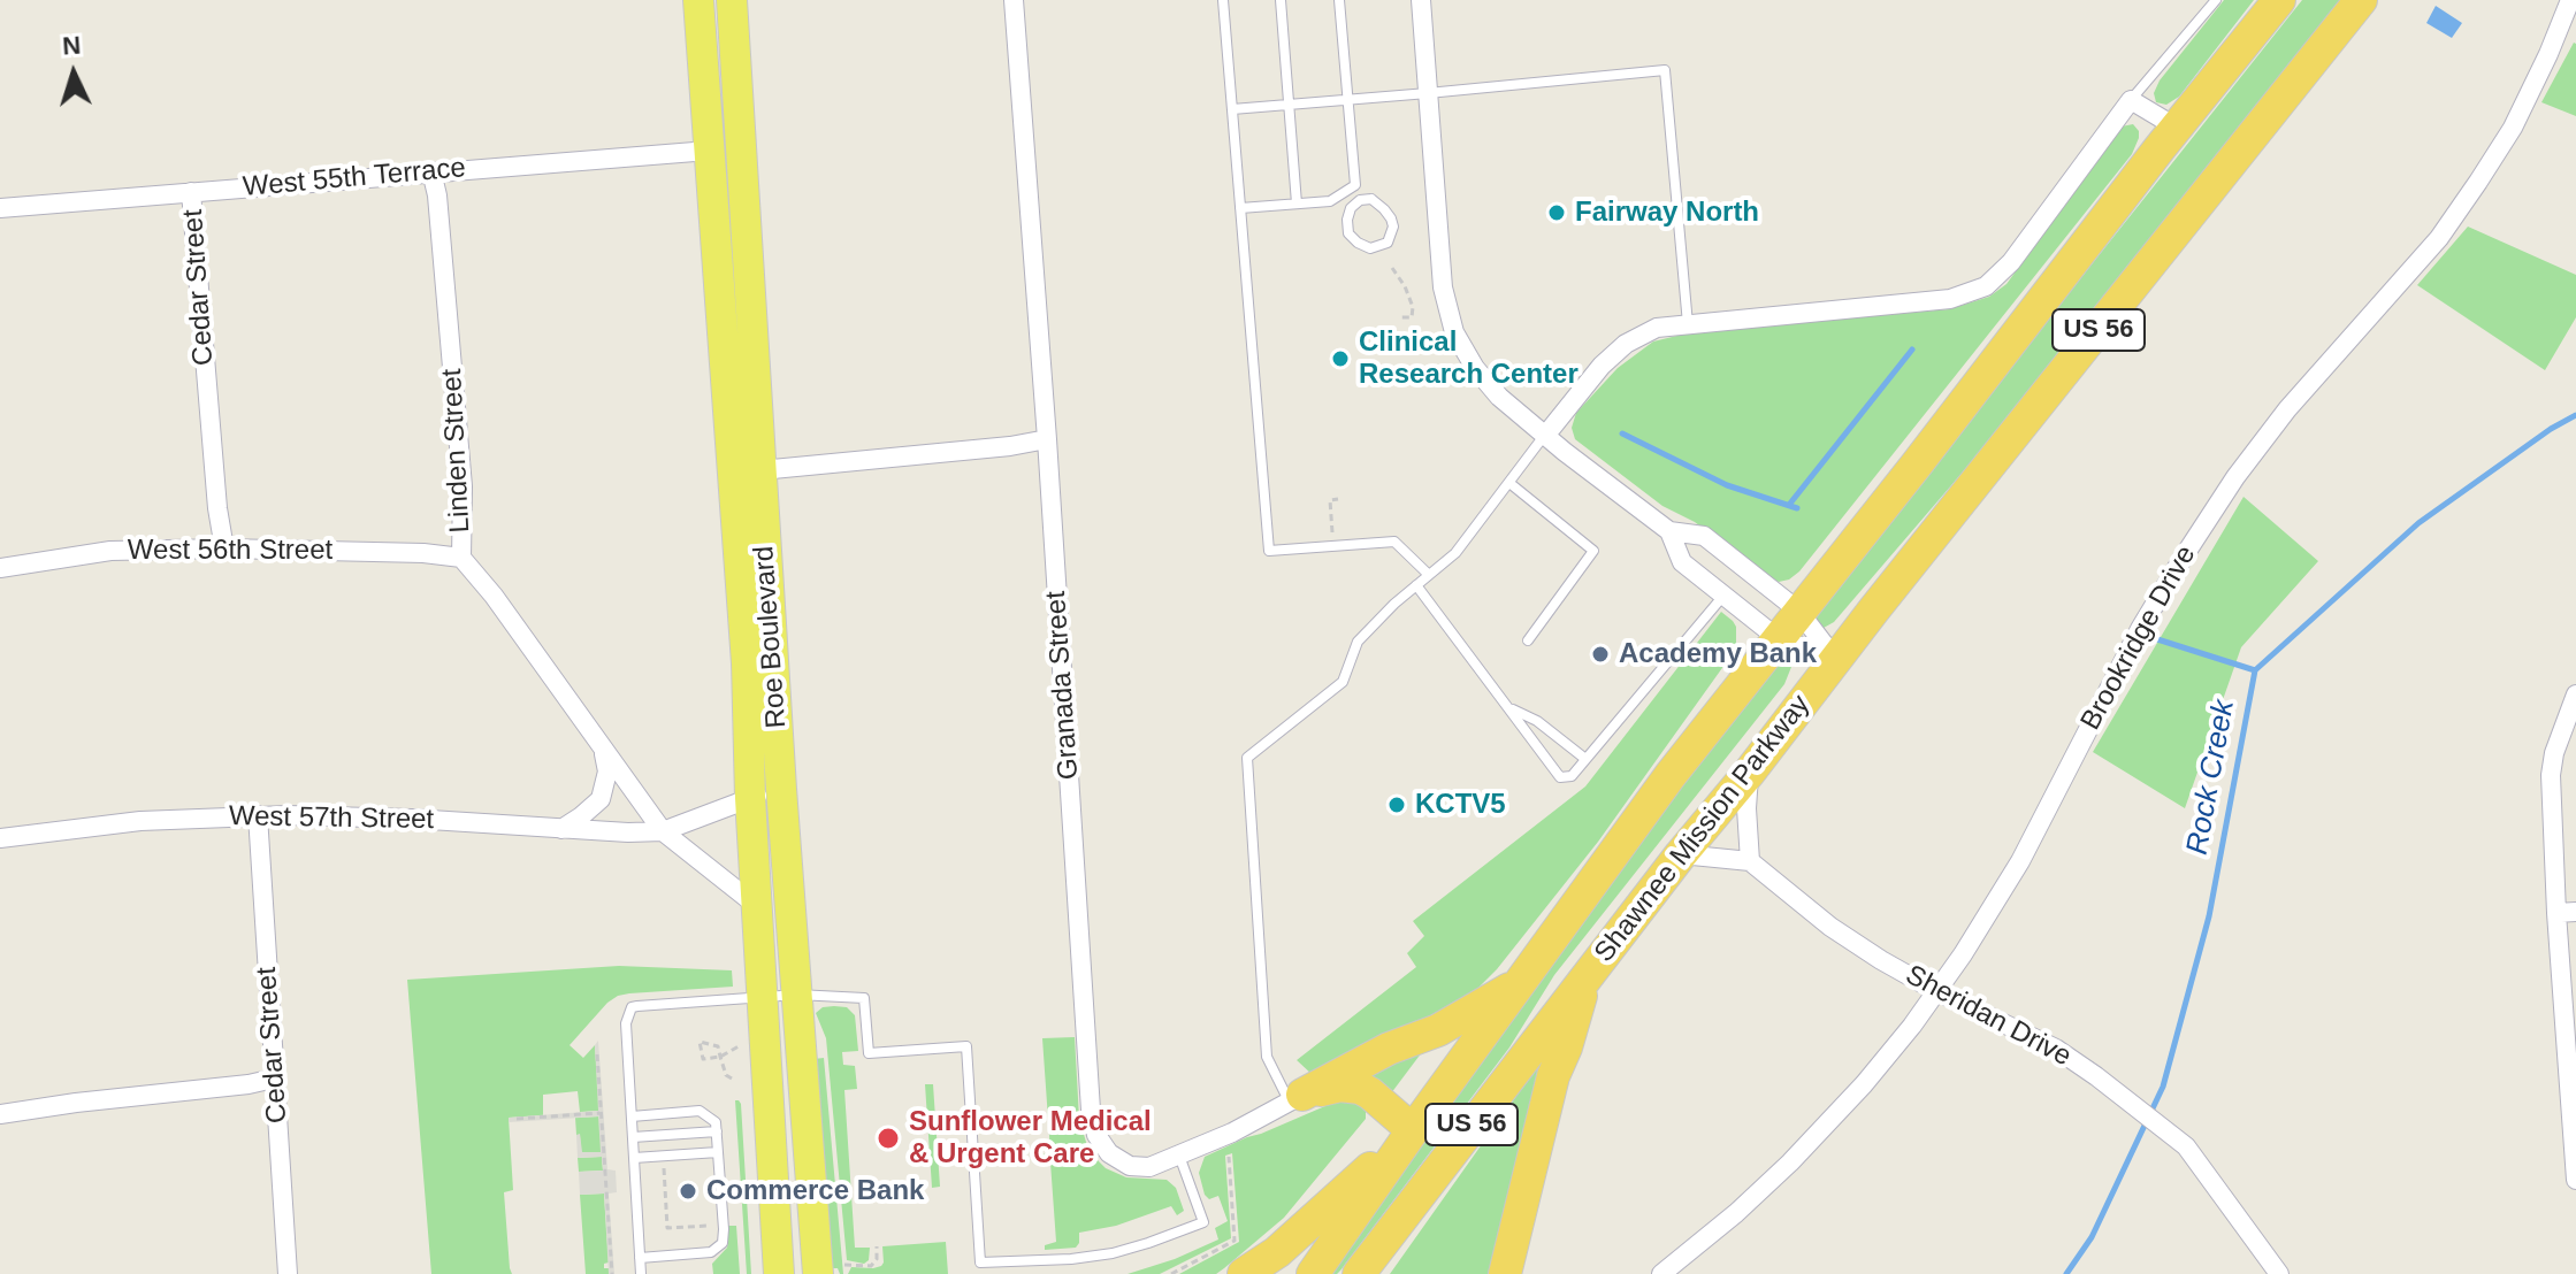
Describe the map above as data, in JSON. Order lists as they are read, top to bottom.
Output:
{
  "streets": {
    "highway": ["US 56", "Shawnee Mission Parkway"],
    "main road": ["Roe Boulevard"],
    "street": [
      "West 55th Terrace",
      "Cedar Street",
      "Linden Street",
      "West 56th Street",
      "Brookridge Drive",
      "Granada Street",
      "West 57th Street",
      "Sheridan Drive"
    ]
  },
  "crossings": [
    ["West 55th Terrace", "Cedar Street"],
    ["West 55th Terrace", "Linden Street"],
    ["West 55th Terrace", "Roe Boulevard"],
    ["Cedar Street", "West 56th Street"],
    ["Cedar Street", "West 57th Street"],
    ["Linden Street", "West 56th Street"],
    ["Linden Street", "West 57th Street"],
    ["Roe Boulevard", "West 57th Street"],
    ["Brookridge Drive", "Sheridan Drive"]
  ],
  "water": ["Rock Creek"],
  "places": [
    "Fairway North",
    "Clinical Research Center",
    "Academy Bank",
    "KCTV5",
    "Sunflower Medical & Urgent Care",
    "Commerce Bank"
  ],
  "north": "top"
}
